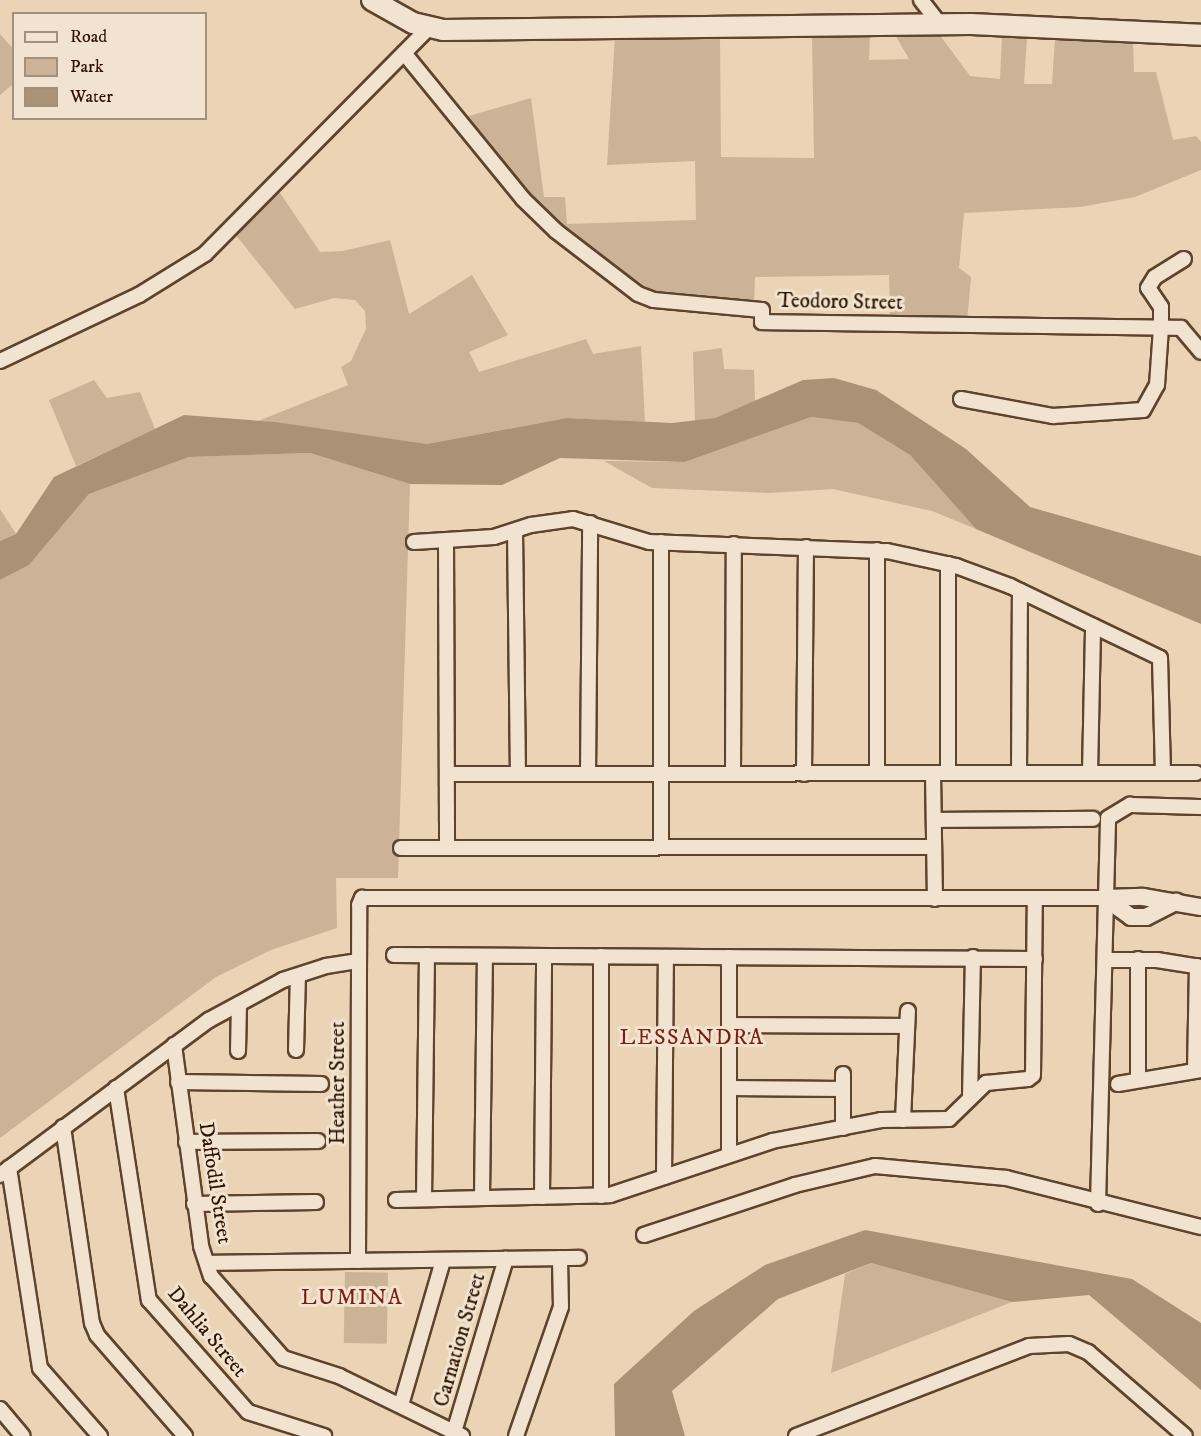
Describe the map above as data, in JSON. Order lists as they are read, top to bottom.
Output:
{
  "streets": {
    "street": [
      "Teodoro Street",
      "Heather Street",
      "Daffodil Street",
      "Dahlia Street",
      "Carnation Street"
    ]
  },
  "crossings": [
    ["Daffodil Street", "Carnation Street"]
  ],
  "districts": ["LESSANDRA", "LUMINA"],
  "legend": ["Road", "Park", "Water"]
}
